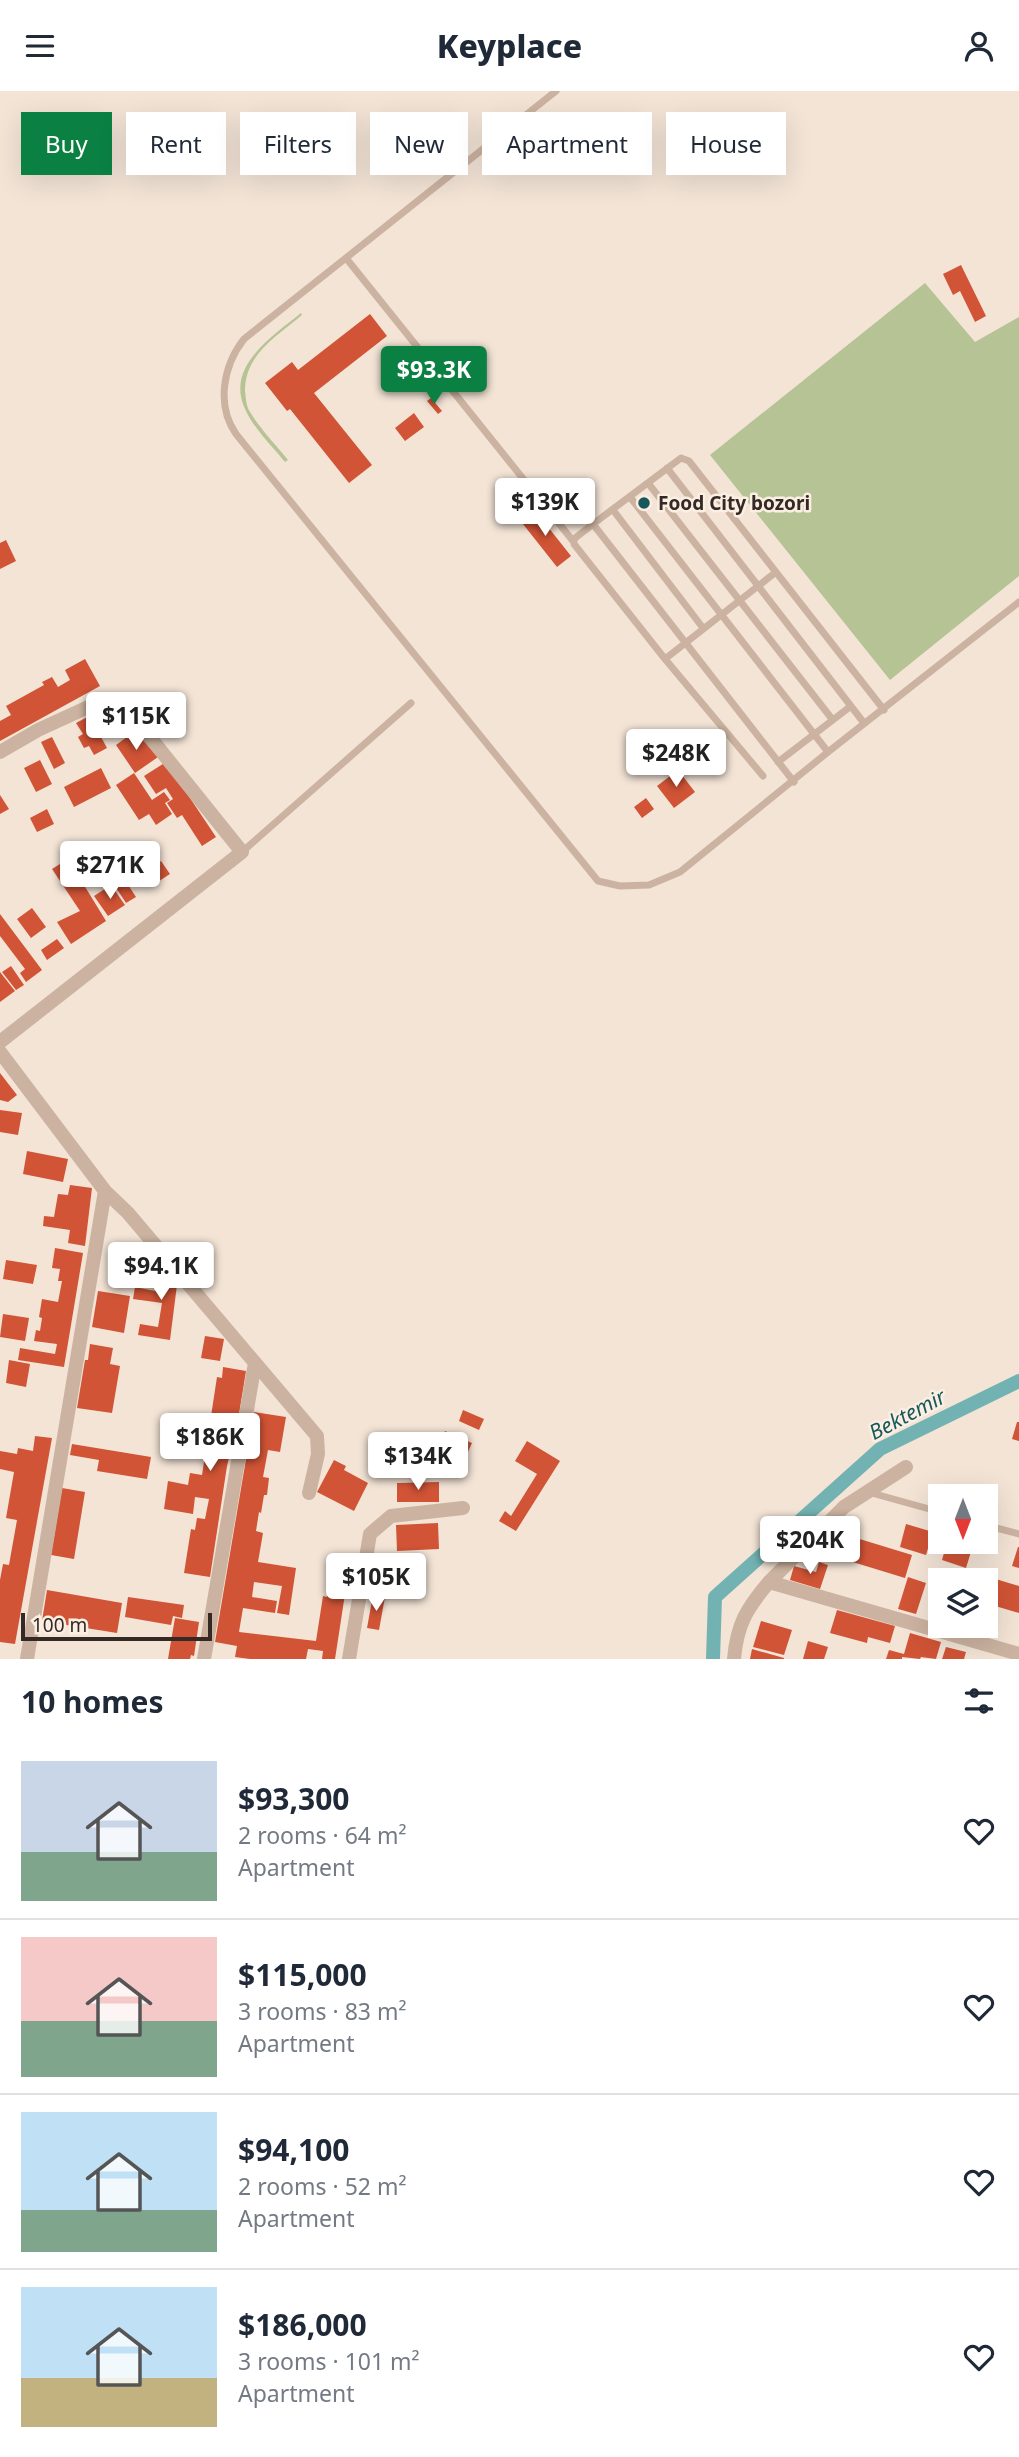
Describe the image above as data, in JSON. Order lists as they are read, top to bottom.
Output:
{
  "water": ["Bektemir"],
  "places": ["Food City bozori"],
  "scale_bar": "100 m",
  "north": "bottom",
  "page": {
    "header": "Keyplace",
    "chip": [
      "Buy",
      "Rent",
      "Filters",
      "New",
      "Apartment",
      "House"
    ],
    "price": [
      "$93.3K",
      "$139K",
      "$115K",
      "$248K",
      "$271K",
      "$94.1K",
      "$186K",
      "$134K",
      "$204K",
      "$105K"
    ],
    "scale": "100 m",
    "heading": "10 homes",
    "list": [
      {
        "name": "$93,300",
        "note": "2 rooms · 64 m² · Apartment"
      },
      {
        "name": "$115,000",
        "note": "3 rooms · 83 m² · Apartment"
      },
      {
        "name": "$94,100",
        "note": "2 rooms · 52 m² · Apartment"
      },
      {
        "name": "$186,000",
        "note": "3 rooms · 101 m² · Apartment"
      }
    ]
  }
}
